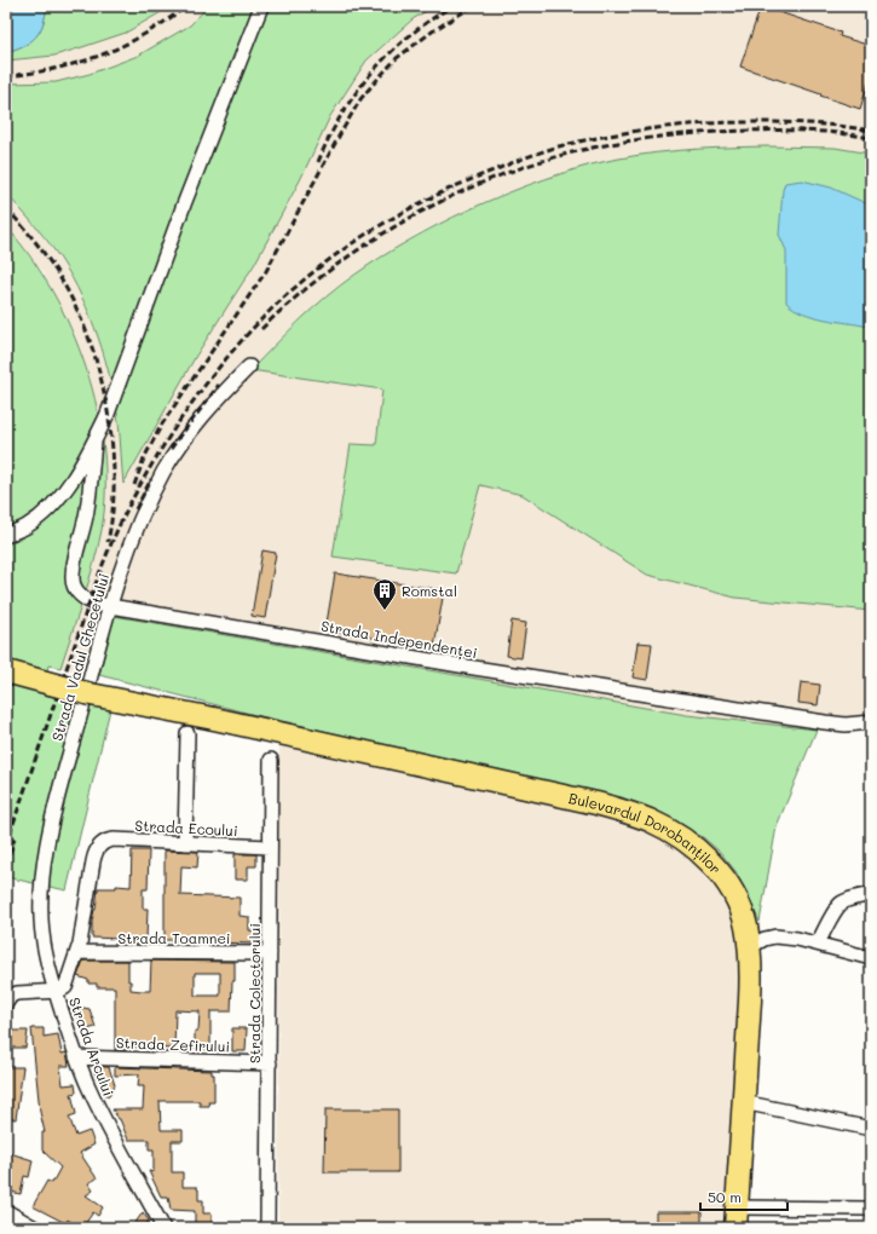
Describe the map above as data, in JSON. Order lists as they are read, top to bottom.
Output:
{
  "streets": {
    "main road": ["Bulevardul Dorobanților"],
    "street": [
      "Strada Independenței",
      "Strada Vadul Ghecetului",
      "Strada Ecoului",
      "Strada Toamnei",
      "Strada Colectorului",
      "Strada Zefirului",
      "Strada Arcului"
    ]
  },
  "crossings": [
    ["Strada Independenței", "Strada Vadul Ghecetului"],
    ["Strada Vadul Ghecetului", "Strada Arcului"],
    ["Strada Ecoului", "Strada Colectorului"],
    ["Strada Ecoului", "Strada Arcului"],
    ["Strada Toamnei", "Strada Colectorului"],
    ["Strada Toamnei", "Strada Arcului"],
    ["Strada Colectorului", "Strada Zefirului"],
    ["Strada Zefirului", "Strada Arcului"]
  ],
  "places": {
    "building": ["Romstal"]
  },
  "scale_bar": "50 m"
}
